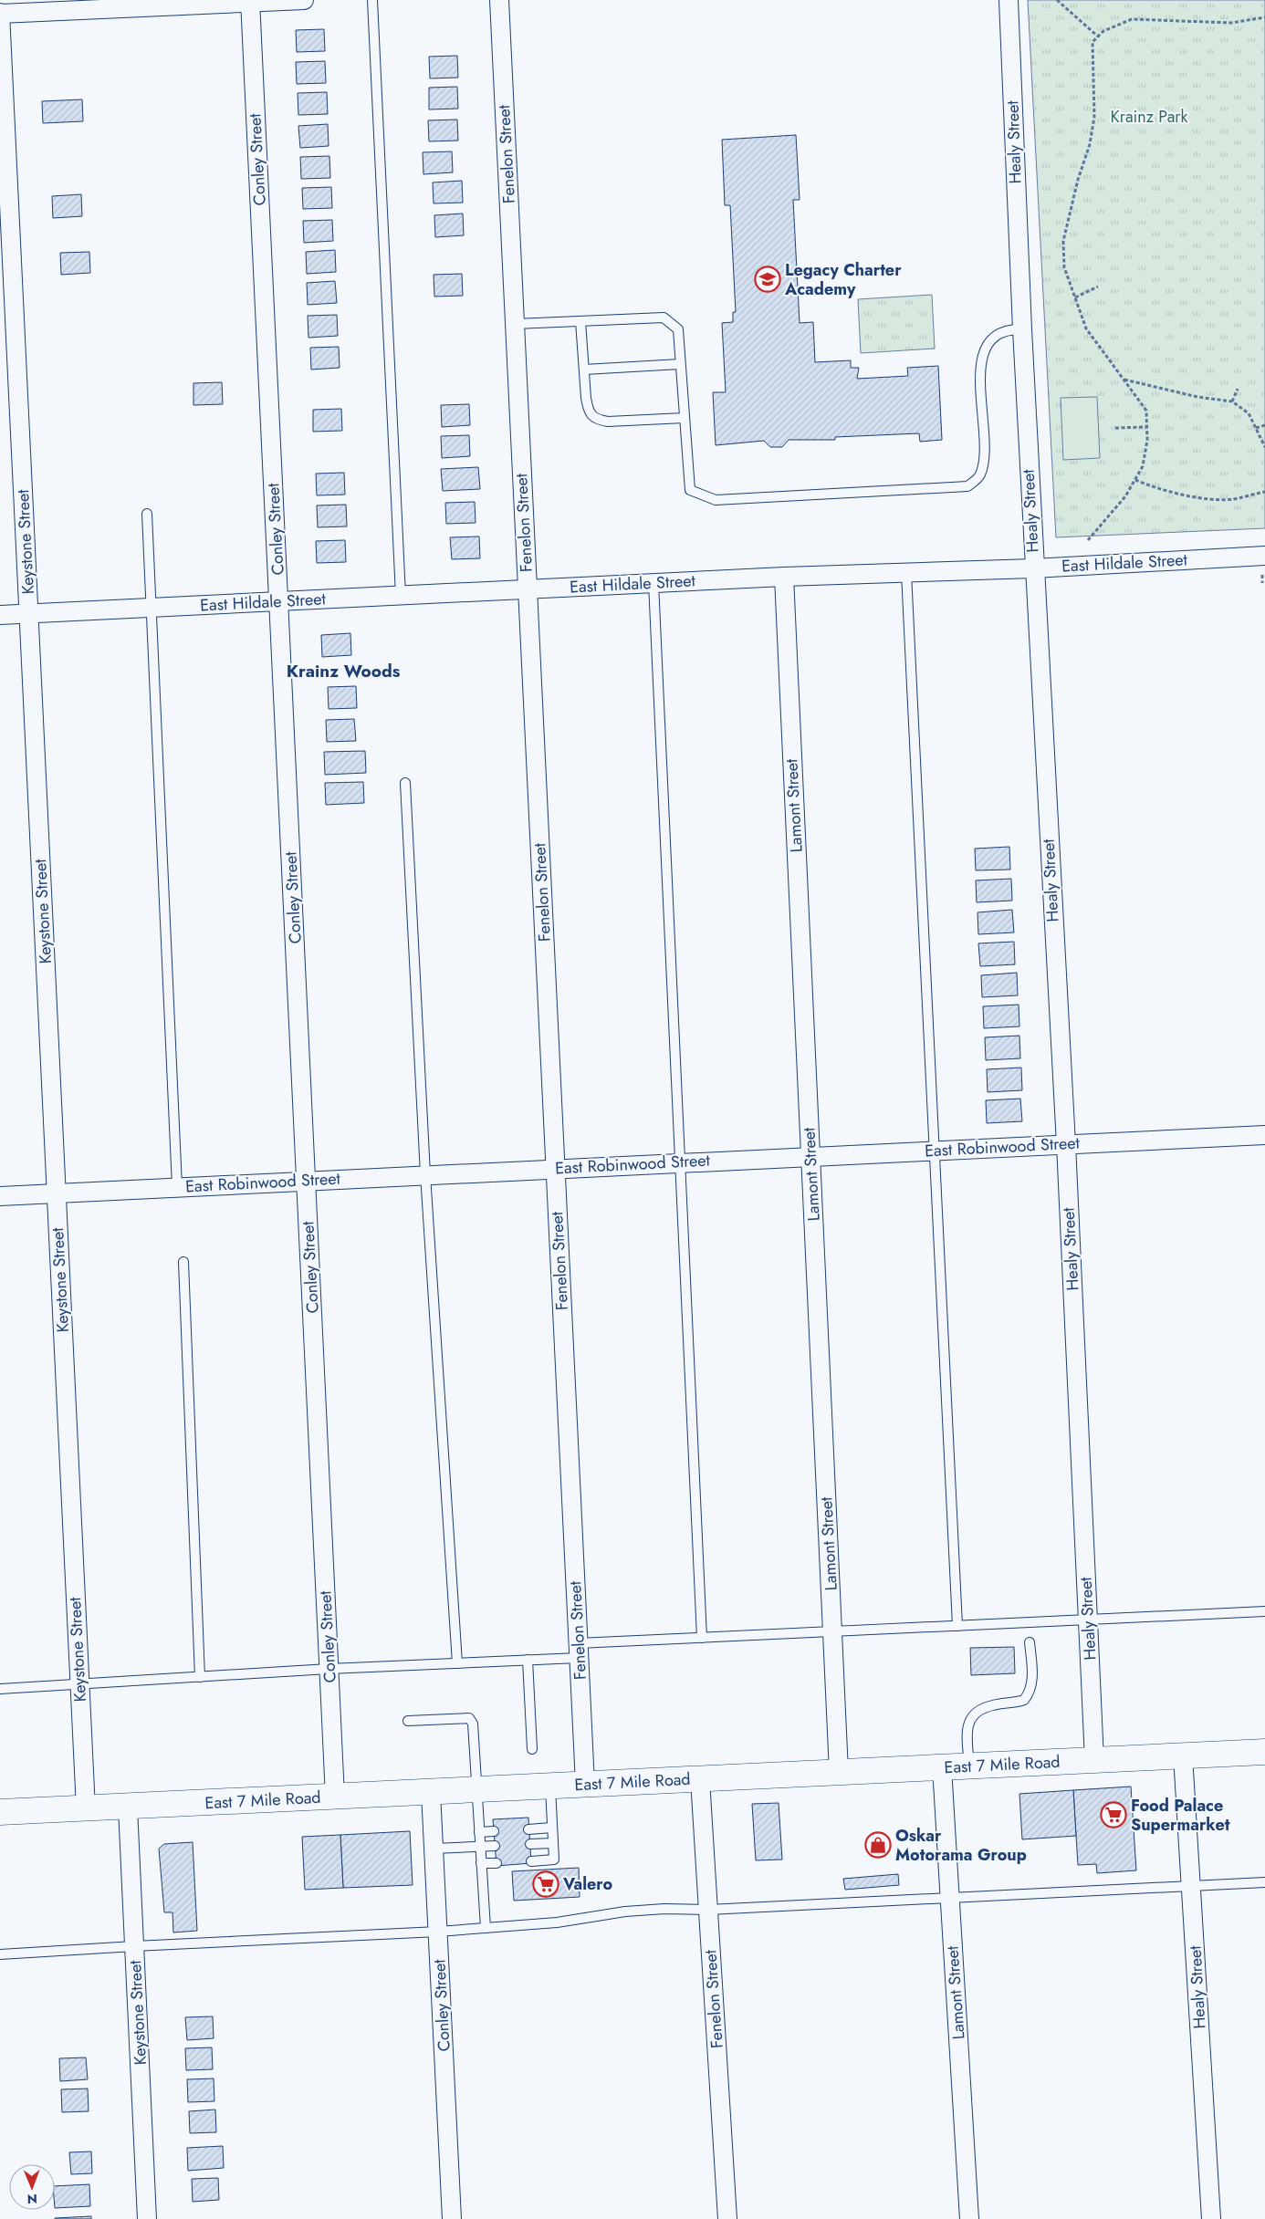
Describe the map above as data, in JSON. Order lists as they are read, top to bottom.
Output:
{
  "streets": {
    "street": [
      "Healy Street",
      "Fenelon Street",
      "Conley Street",
      "Keystone Street",
      "East Hildale Street",
      "Lamont Street",
      "East Robinwood Street",
      "East 7 Mile Road"
    ]
  },
  "crossings": [
    ["Healy Street", "East Hildale Street"],
    ["Healy Street", "East Robinwood Street"],
    ["Healy Street", "East 7 Mile Road"],
    ["Fenelon Street", "East Hildale Street"],
    ["Fenelon Street", "East Robinwood Street"],
    ["Fenelon Street", "East 7 Mile Road"],
    ["Conley Street", "East Hildale Street"],
    ["Conley Street", "East Robinwood Street"],
    ["Conley Street", "East 7 Mile Road"],
    ["Keystone Street", "East Hildale Street"],
    ["Keystone Street", "East Robinwood Street"],
    ["Keystone Street", "East 7 Mile Road"],
    ["East Hildale Street", "Lamont Street"],
    ["Lamont Street", "East Robinwood Street"],
    ["Lamont Street", "East 7 Mile Road"]
  ],
  "districts": ["Krainz Woods"],
  "parks": ["Krainz Park"],
  "places": {
    "school or university": ["Legacy Charter Academy"],
    "supermarket": ["Food Palace Supermarket", "Valero"],
    "shop": ["Oskar Motorama Group"]
  },
  "north": "bottom"
}
